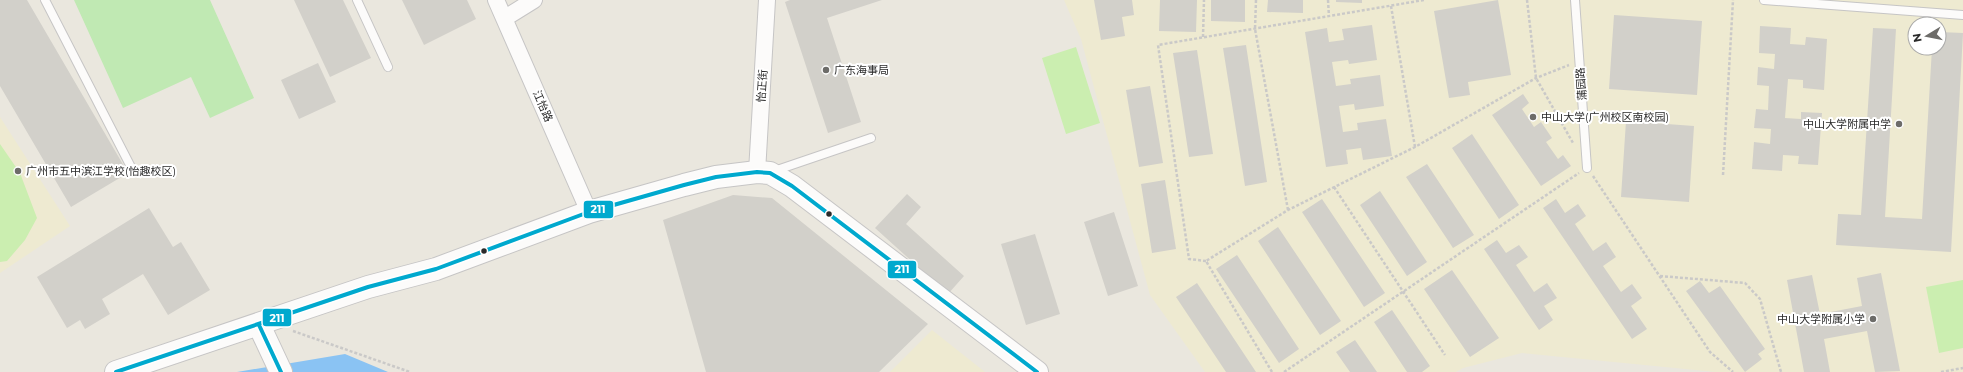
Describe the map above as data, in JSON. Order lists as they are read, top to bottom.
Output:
{
  "streets": {
    "street": ["怡正街", "江怡路"],
    "lane": ["蒲园路"]
  },
  "places": [
    "广东海事局",
    "中山大学(广州校区南校园)",
    "中山大学附属中学",
    "广州市五中滨江学校(怡趣校区)",
    "中山大学附属小学"
  ],
  "lines": ["transit line 211"],
  "north": "left"
}
